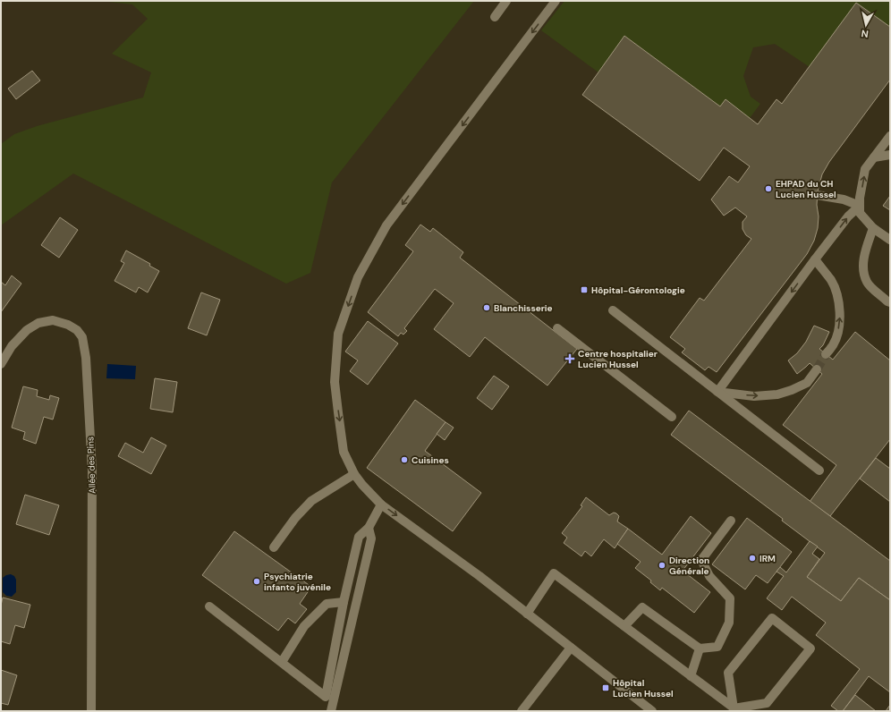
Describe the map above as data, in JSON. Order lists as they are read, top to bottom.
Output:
{
  "streets": {
    "street": ["Allée des Pins"]
  },
  "places": {
    "other": [
      "EHPAD du CH Lucien Hussel",
      "Blanchisserie",
      "Cuisines",
      "IRM",
      "Direction Générale",
      "Psychiatrie infanto juvénile"
    ],
    "transit": ["Hôpital-Gérontologie", "Hôpital Lucien Hussel"],
    "health": ["Centre hospitalier Lucien Hussel"]
  },
  "north": "bottom"
}
